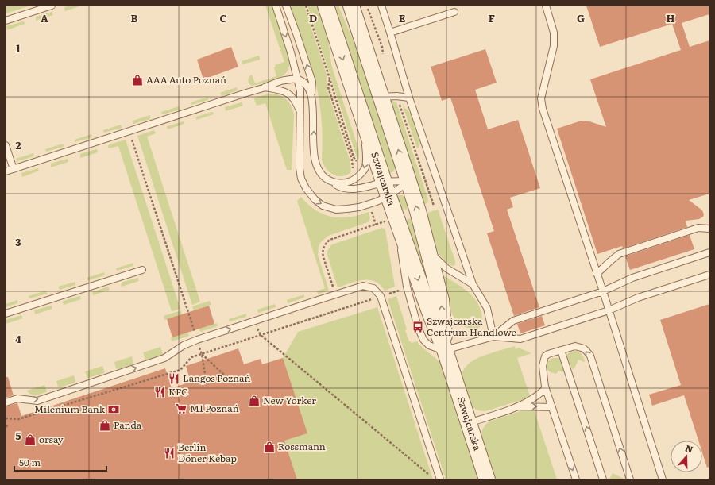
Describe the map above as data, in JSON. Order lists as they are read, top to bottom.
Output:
{
  "streets": {
    "street": ["Szwajcarska"]
  },
  "places": {
    "shop": [
      "AAA Auto Poznań",
      "New Yorker",
      "Panda",
      "orsay",
      "Rossmann"
    ],
    "bus stop": ["Szwajcarska Centrum Handlowe"],
    "restaurant": ["Langos Poznań", "KFC", "Berlin Döner Kebap"],
    "supermarket": ["M1 Poznań"],
    "bank": ["Milenium Bank"]
  },
  "scale_bar": "50 m",
  "north": "top",
  "grid": {
    "columns": [
      "A",
      "B",
      "C",
      "D",
      "E",
      "F",
      "G",
      "H"
    ],
    "rows": [
      "1",
      "2",
      "3",
      "4",
      "5"
    ]
  }
}
